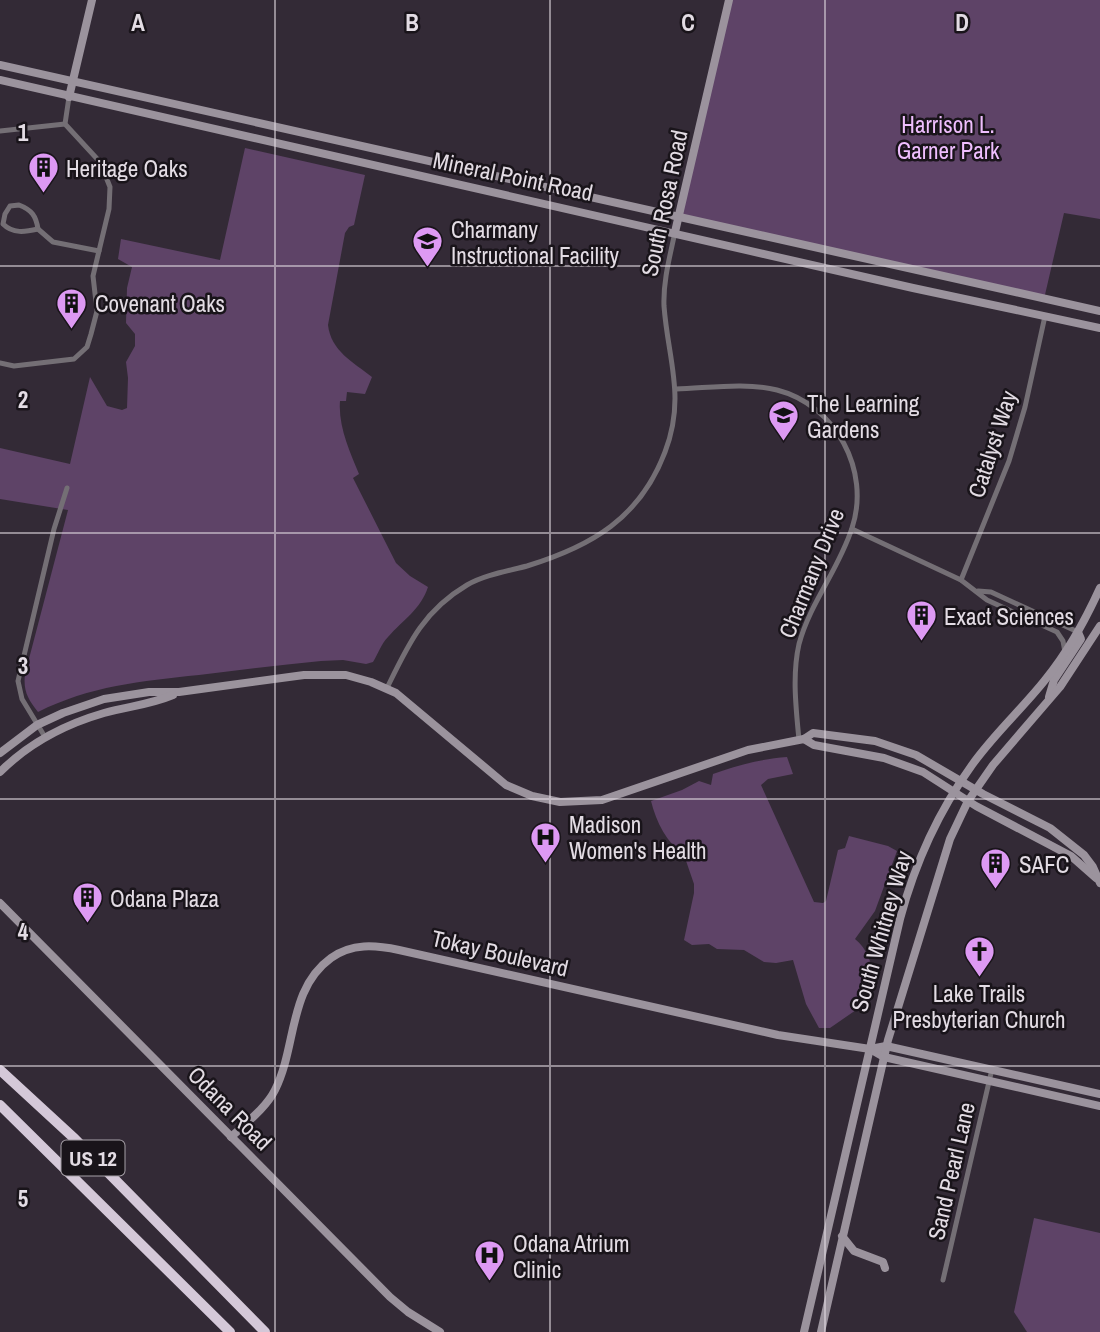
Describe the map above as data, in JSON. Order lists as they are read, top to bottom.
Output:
{
  "streets": {
    "highway": ["US 12"],
    "main road": [
      "Mineral Point Road",
      "South Rosa Road",
      "South Whitney Way",
      "Tokay Boulevard",
      "Odana Road"
    ],
    "street": ["Catalyst Way", "Charmany Drive", "Sand Pearl Lane"]
  },
  "crossings": [
    ["Mineral Point Road", "South Rosa Road"],
    ["Mineral Point Road", "Catalyst Way"],
    ["South Rosa Road", "Charmany Drive"],
    ["South Whitney Way", "Tokay Boulevard"],
    ["Tokay Boulevard", "Odana Road"],
    ["Tokay Boulevard", "Sand Pearl Lane"]
  ],
  "parks": ["Harrison L. Garner Park"],
  "places": {
    "building": [
      "Heritage Oaks",
      "Covenant Oaks",
      "Exact Sciences",
      "SAFC",
      "Odana Plaza"
    ],
    "school or university": ["Charmany Instructional Facility", "The Learning Gardens"],
    "hospital": ["Madison Women's Health", "Odana Atrium Clinic"],
    "church": ["Lake Trails Presbyterian Church"]
  },
  "grid": {
    "columns": [
      "A",
      "B",
      "C",
      "D"
    ],
    "rows": [
      "1",
      "2",
      "3",
      "4",
      "5"
    ]
  }
}
